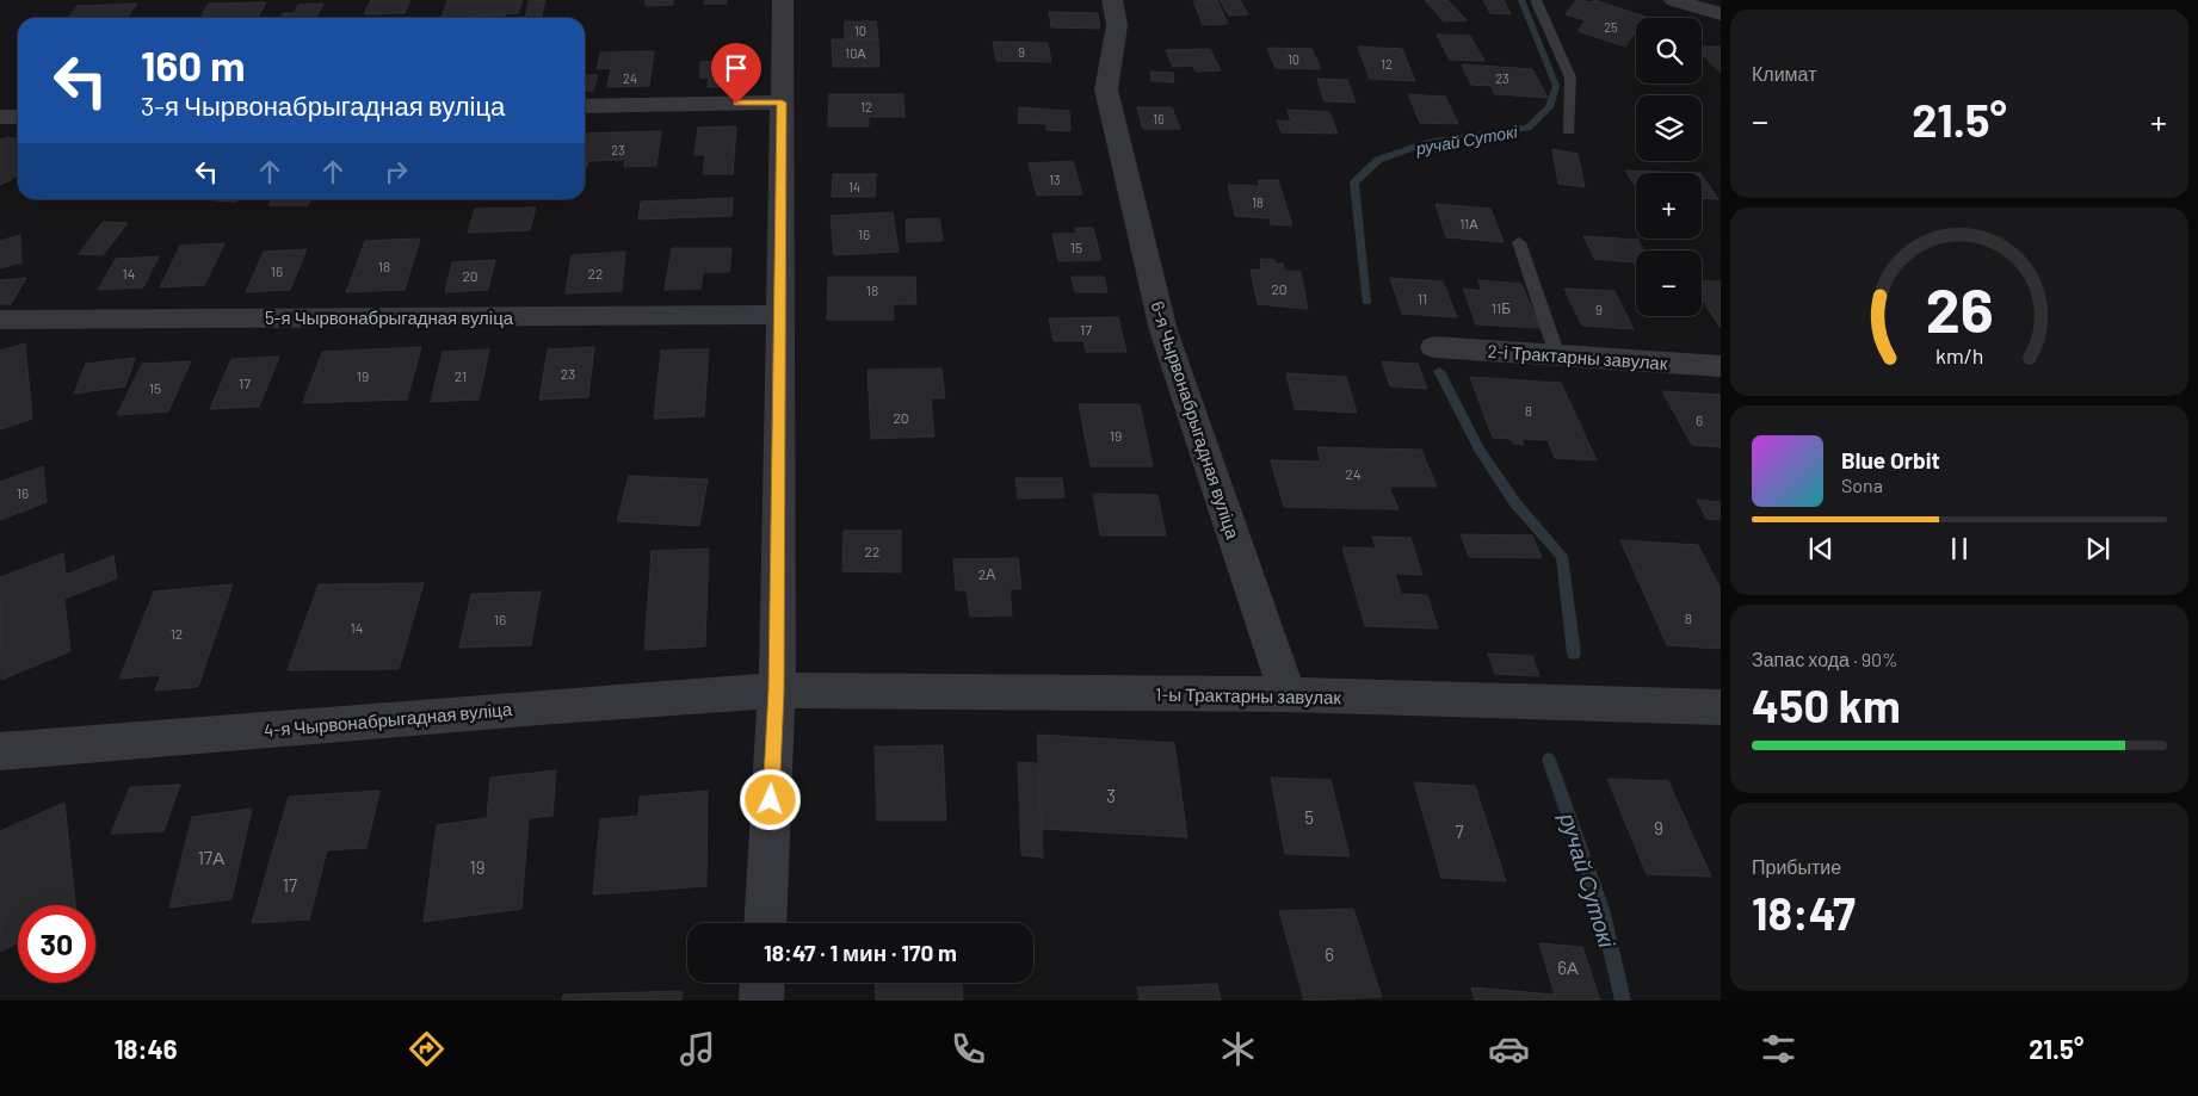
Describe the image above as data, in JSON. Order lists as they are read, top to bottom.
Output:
{
  "streets": {
    "street": [
      "5-я Чырвонабрыгадная вуліца",
      "2-і Трактарны завулак",
      "6-я Чырвонабрыгадная вуліца",
      "1-ы Трактарны завулак",
      "4-я Чырвонабрыгадная вуліца"
    ]
  },
  "crossings": [
    ["6-я Чырвонабрыгадная вуліца", "1-ы Трактарны завулак"],
    ["1-ы Трактарны завулак", "4-я Чырвонабрыгадная вуліца"]
  ],
  "water": ["ручай Сутокі"],
  "house_numbers": [
    "25",
    "10",
    "9",
    "10А",
    "10",
    "12",
    "24",
    "23",
    "12",
    "16",
    "23",
    "13",
    "14",
    "18",
    "11А",
    "16",
    "15",
    "18",
    "16",
    "14",
    "22",
    "20",
    "20",
    "18",
    "11",
    "11Б",
    "9",
    "17",
    "23",
    "19",
    "21",
    "17",
    "15",
    "8",
    "20",
    "6",
    "19",
    "24",
    "16",
    "22",
    "2А",
    "8",
    "16",
    "14",
    "12",
    "3",
    "5",
    "9",
    "7",
    "17А",
    "19",
    "17",
    "6",
    "6А"
  ],
  "page": {
    "tile": [
      "Климат",
      ["Запас хода · 90%", "450 km"],
      ["Прибытие", "18:47"]
    ],
    "map_buttons": ["+", "−"],
    "turn": ["160 m", "3-я Чырвонабрыгадная вуліца"],
    "heat": ["−", "21.5°", "+"],
    "song": ["Blue Orbit", "Sona"],
    "limit": "30",
    "trip": "18:47 · 1 мин · 170 m",
    "tabs": ["18:46", "21.5°"],
    "gauge": ["26", "km/h"]
  }
}
